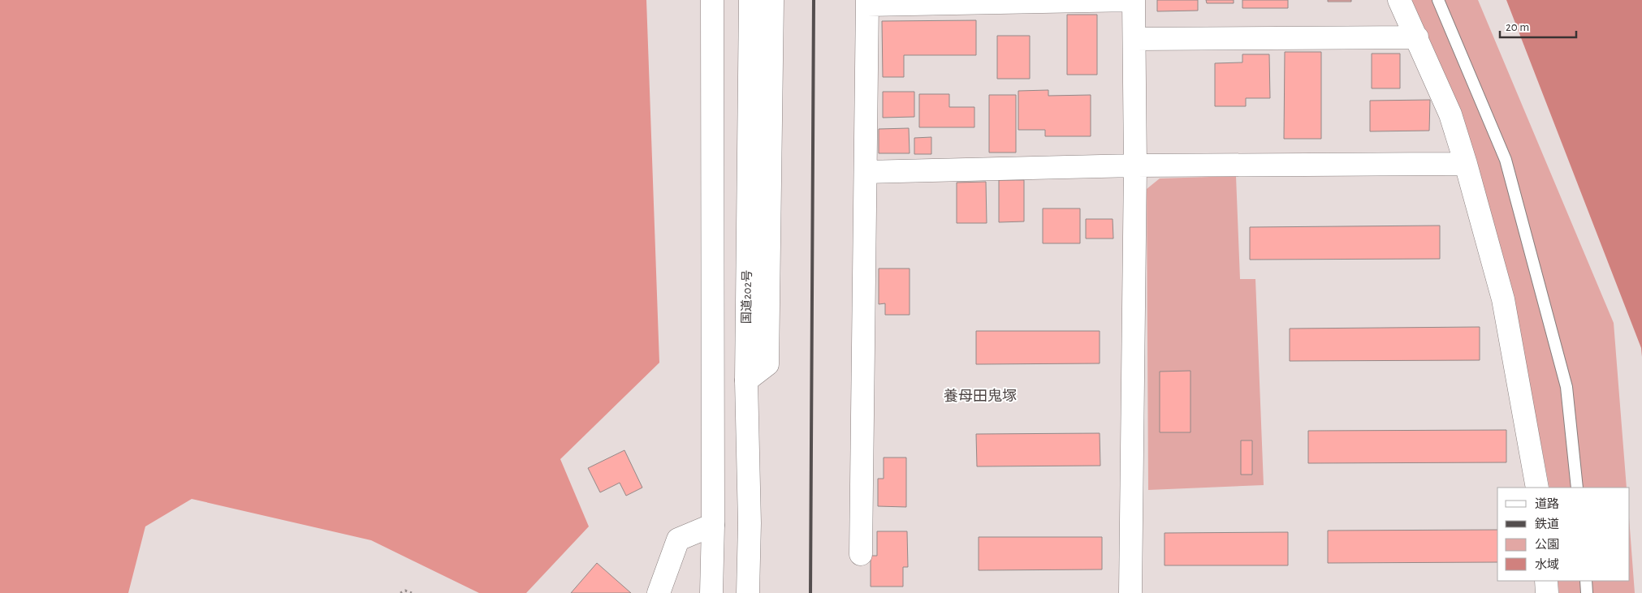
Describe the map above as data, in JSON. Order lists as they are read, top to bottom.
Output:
{
  "streets": {
    "main road": ["国道202号"]
  },
  "districts": ["養母田鬼塚"],
  "legend": [
    "道路",
    "鉄道",
    "公園",
    "水域"
  ],
  "scale_bar": "20 m"
}
